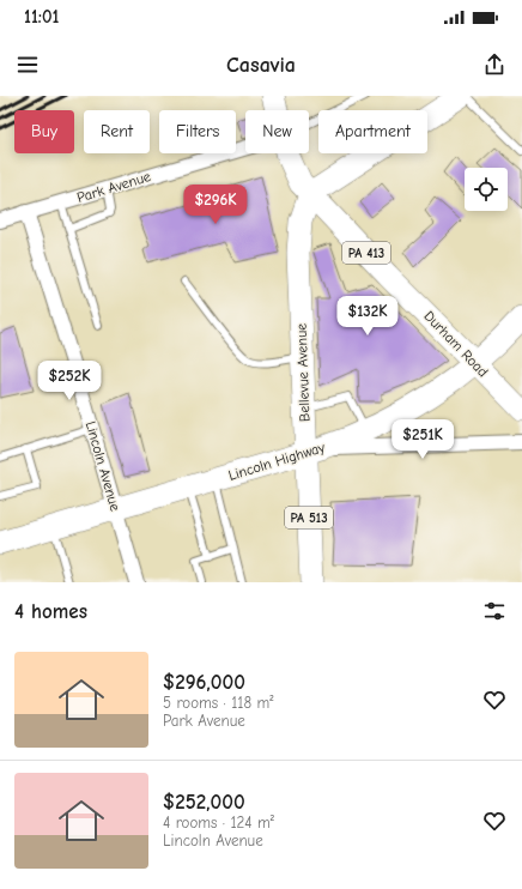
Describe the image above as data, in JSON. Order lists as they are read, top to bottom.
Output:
{
  "streets": {
    "main road": [
      "PA 413",
      "Durham Road",
      "Bellevue Avenue",
      "Lincoln Highway",
      "PA 513"
    ],
    "street": ["Park Avenue", "Lincoln Avenue"]
  },
  "crossings": [
    ["Park Avenue", "Lincoln Avenue"],
    ["PA 413", "Durham Road"],
    ["PA 413", "Bellevue Avenue"],
    ["Durham Road", "Bellevue Avenue"],
    ["Durham Road", "Lincoln Highway"],
    ["Bellevue Avenue", "Lincoln Highway"],
    ["Lincoln Highway", "Lincoln Avenue"]
  ],
  "page": {
    "status": "11:01",
    "header": "Casavia",
    "chip": [
      "Buy",
      "Rent",
      "Filters",
      "New",
      "Apartment"
    ],
    "price": [
      "$296K",
      "$132K",
      "$252K",
      "$251K"
    ],
    "heading": "4 homes",
    "list": [
      {
        "name": "$296,000",
        "note": "5 rooms · 118 m² · Park Avenue"
      },
      {
        "name": "$252,000",
        "note": "4 rooms · 124 m² · Lincoln Avenue"
      }
    ]
  }
}
